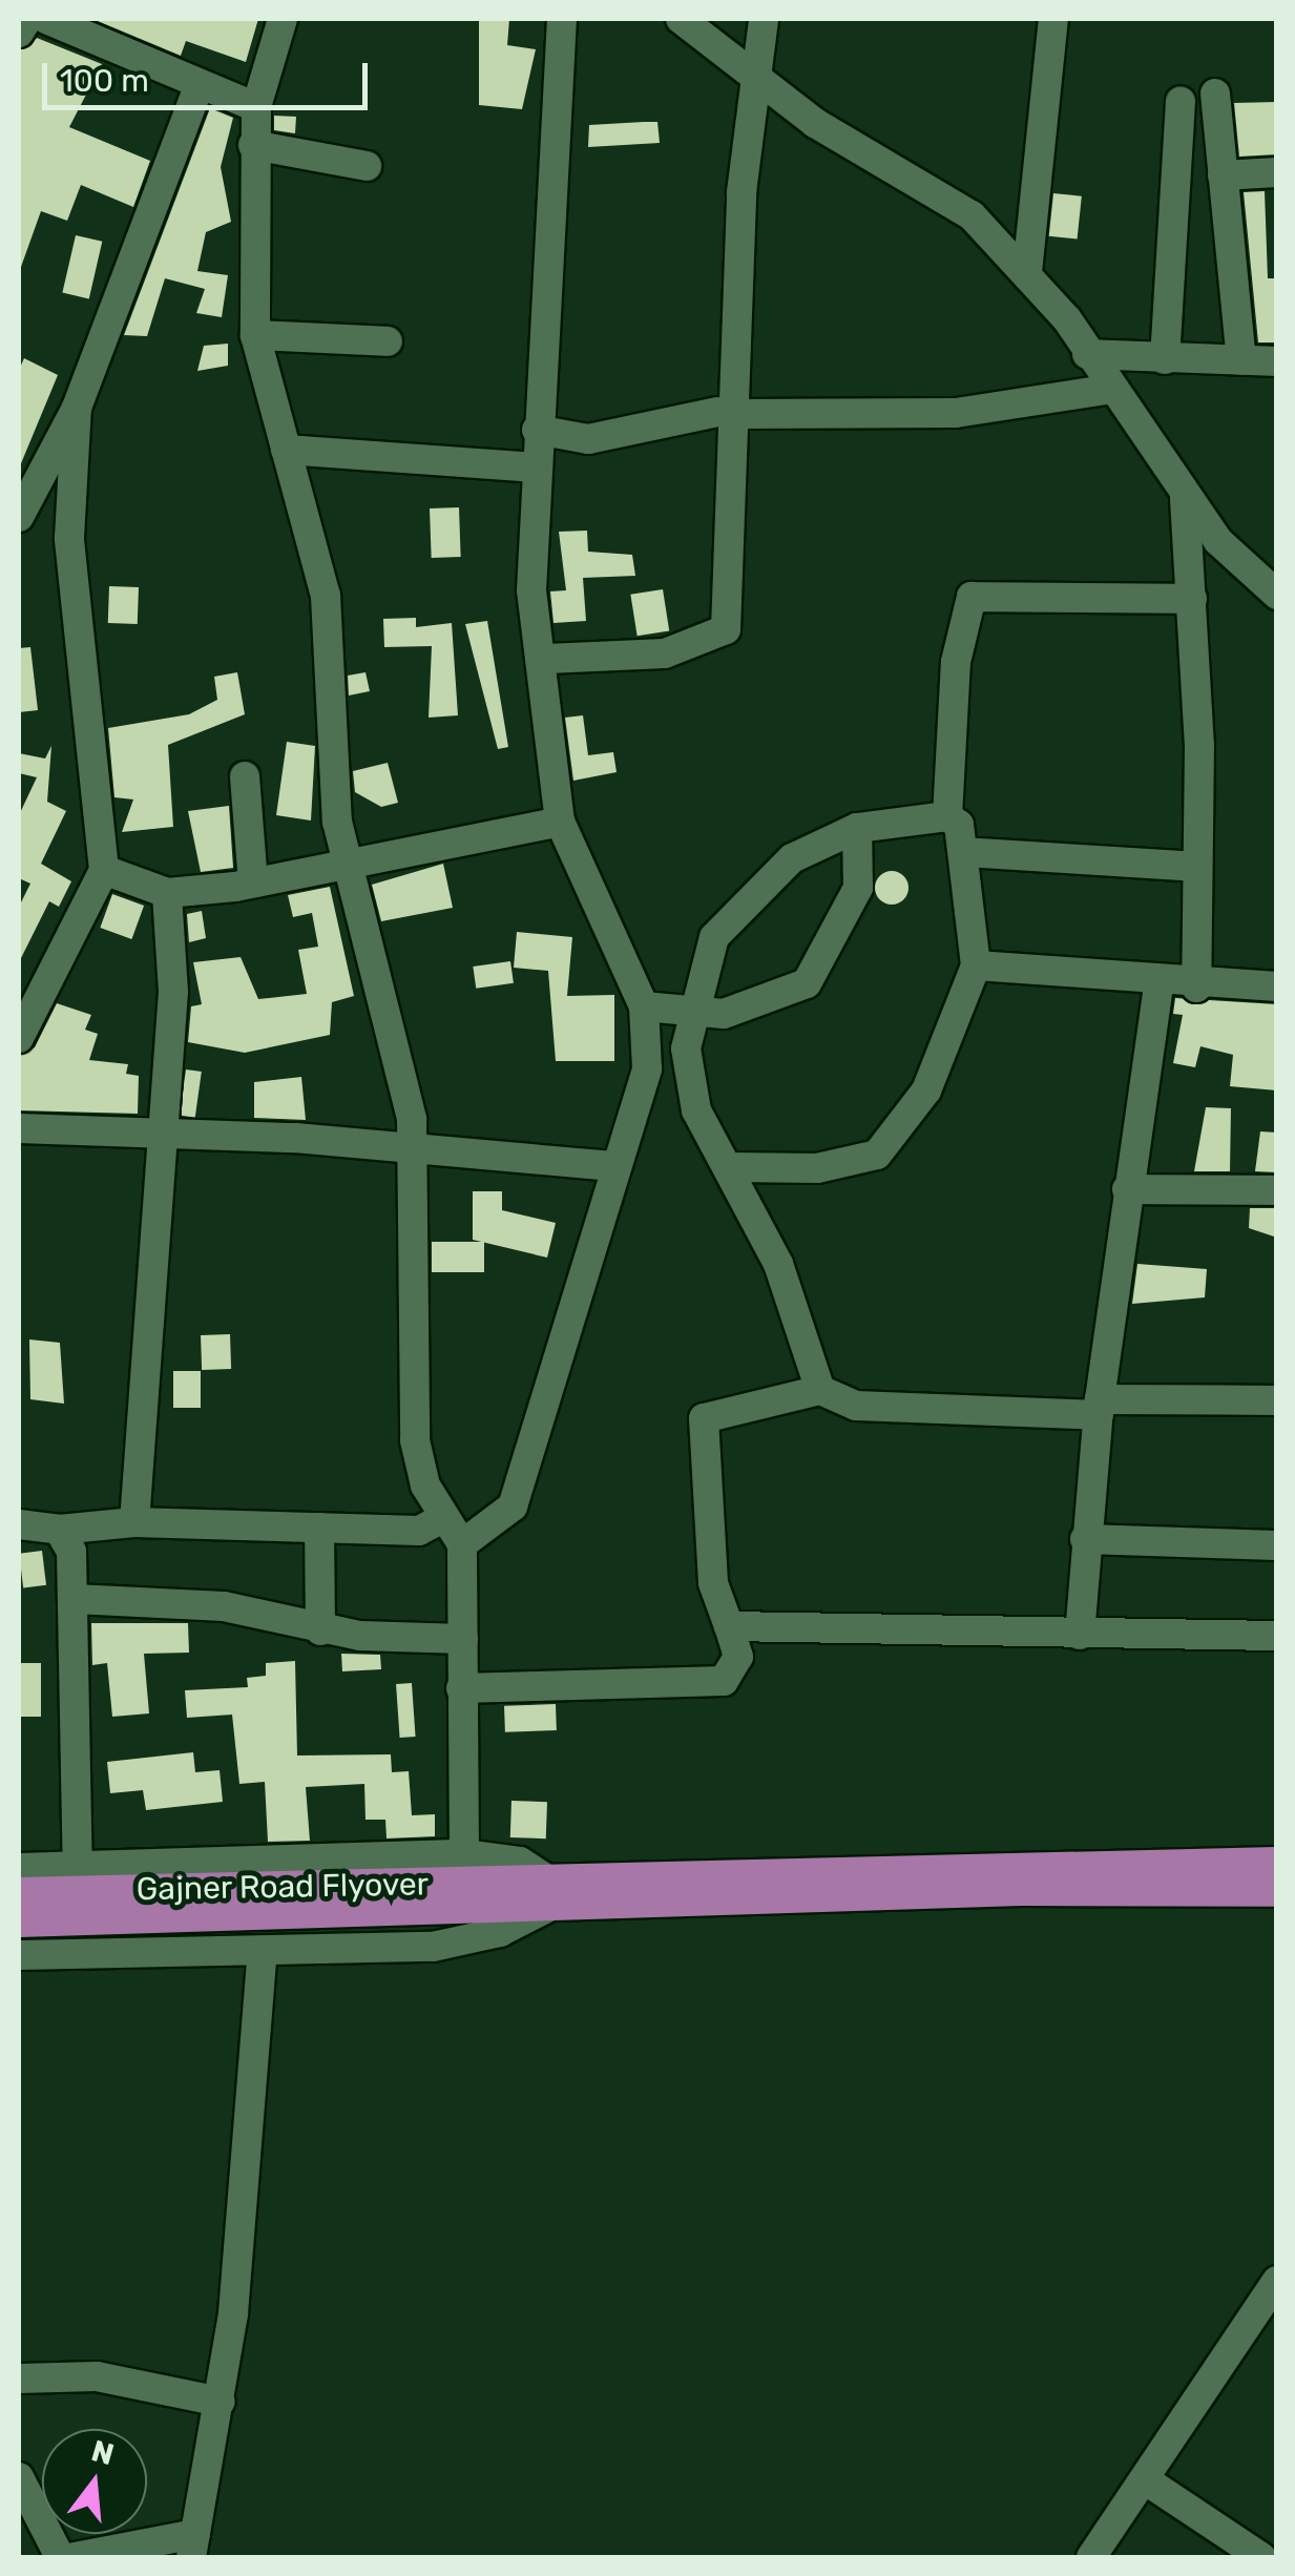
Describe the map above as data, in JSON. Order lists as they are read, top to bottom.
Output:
{
  "streets": {
    "main road": ["Gajner Road Flyover"]
  },
  "scale_bar": "100 m",
  "north": "top"
}
